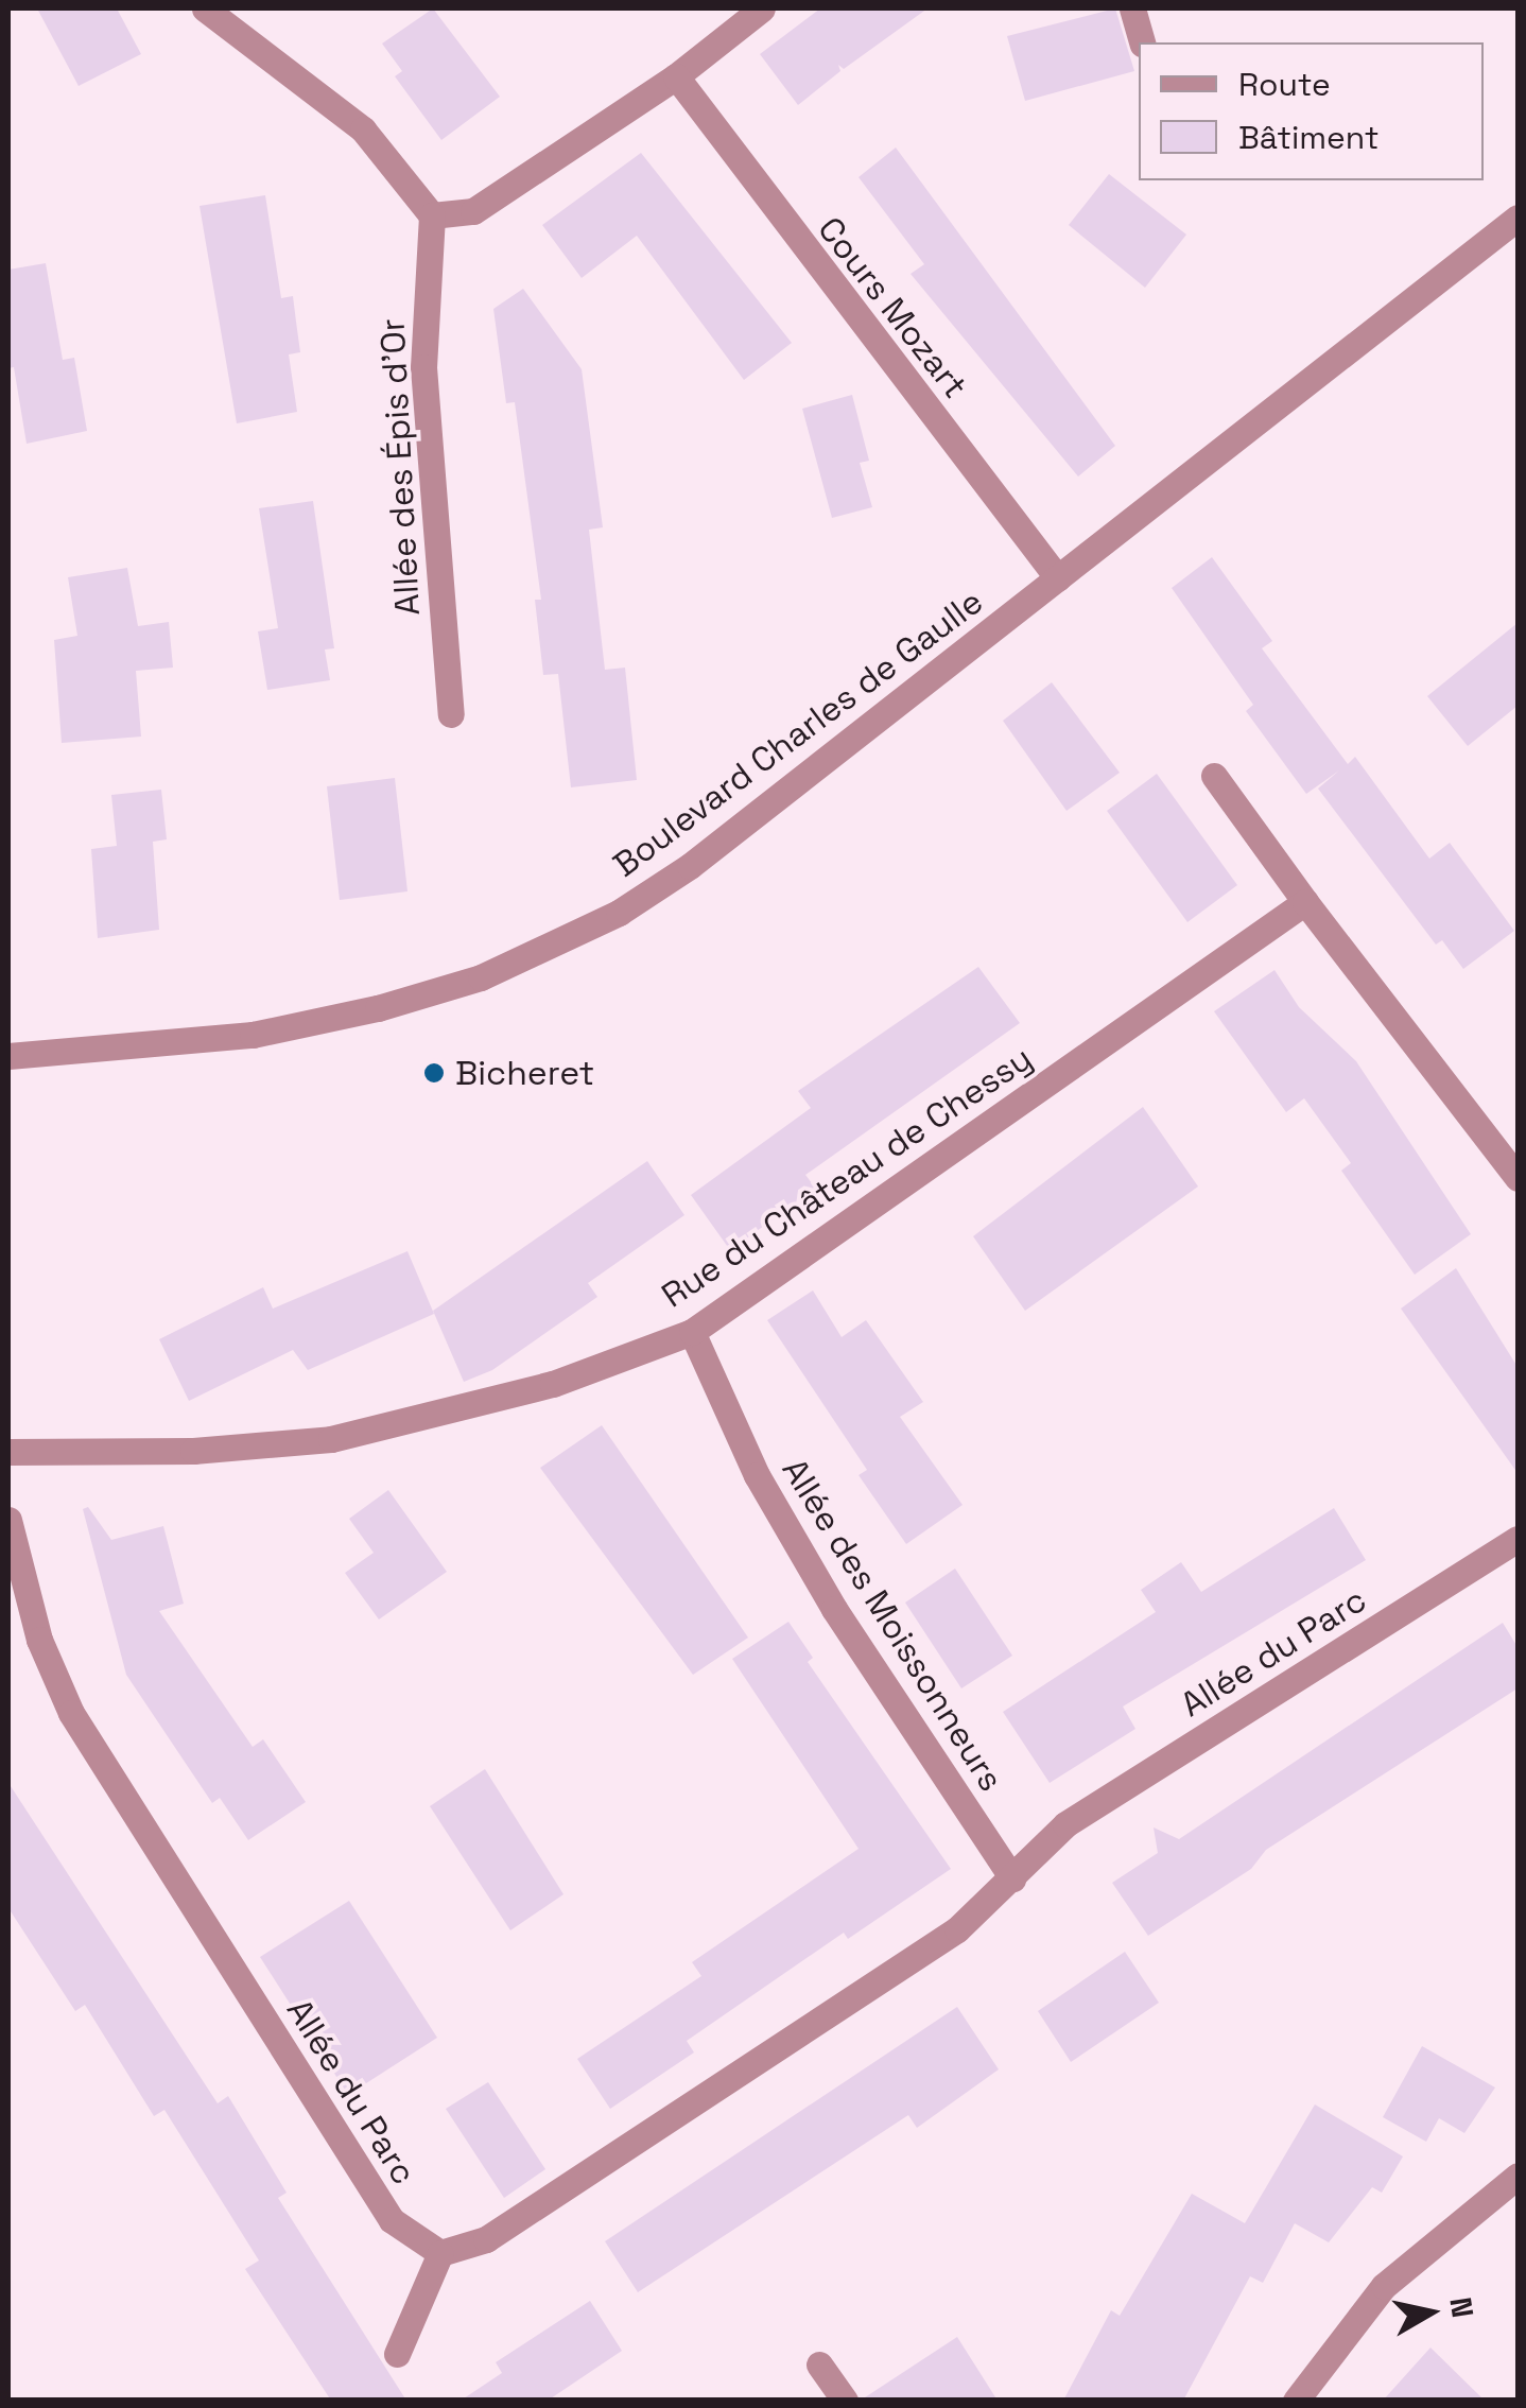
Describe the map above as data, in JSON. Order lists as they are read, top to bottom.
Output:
{
  "streets": {
    "street": [
      "Cours Mozart",
      "Allée des Épis d'Or",
      "Boulevard Charles de Gaulle",
      "Rue du Château de Chessy",
      "Allée des Moissonneurs",
      "Allée du Parc"
    ]
  },
  "crossings": [
    ["Cours Mozart", "Boulevard Charles de Gaulle"],
    ["Rue du Château de Chessy", "Allée des Moissonneurs"],
    ["Allée des Moissonneurs", "Allée du Parc"]
  ],
  "places": ["Bicheret"],
  "legend": ["Route", "Bâtiment"],
  "north": "right"
}
